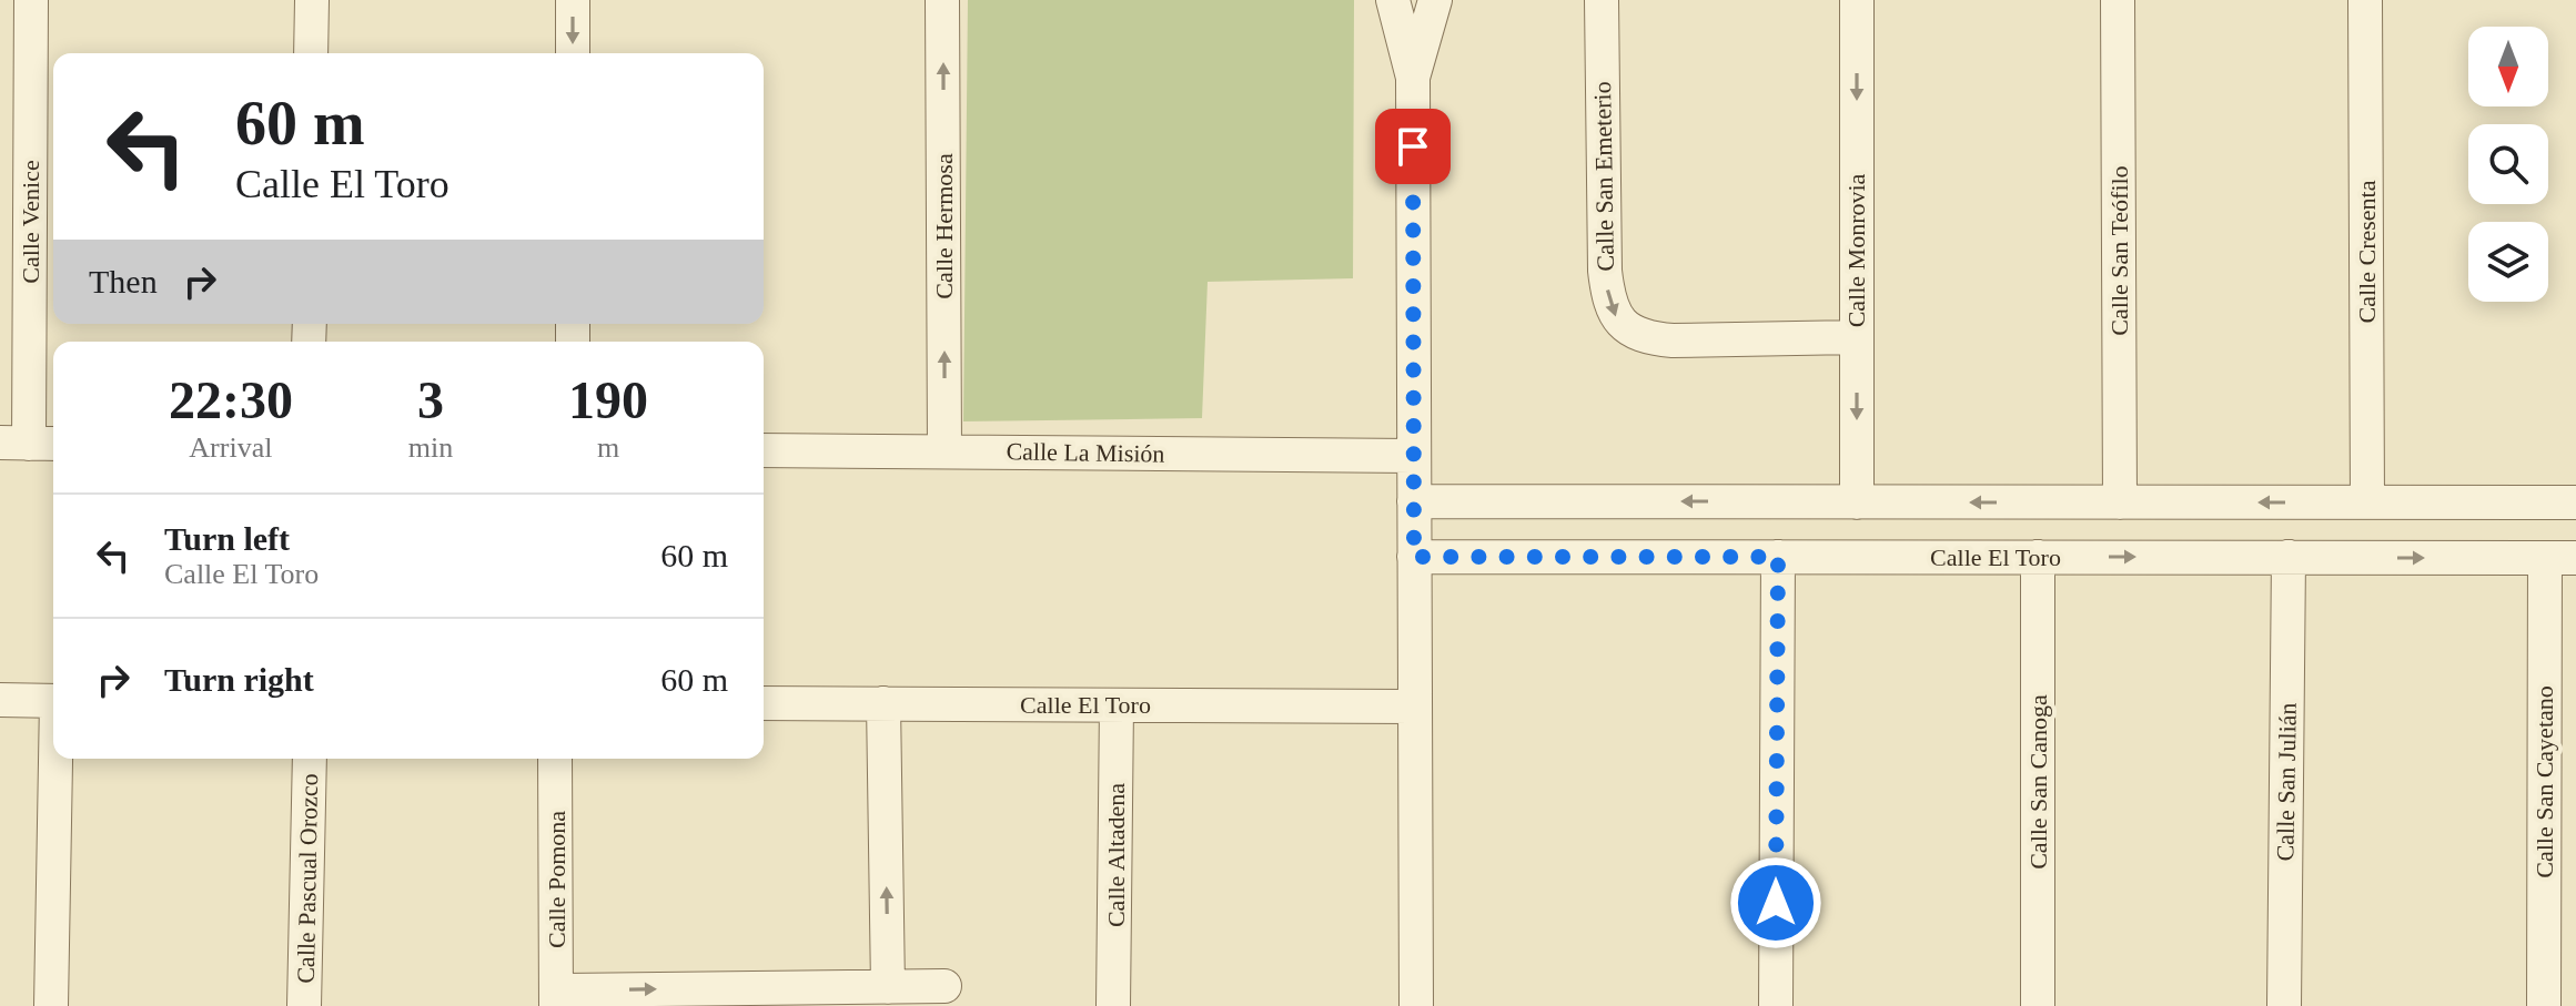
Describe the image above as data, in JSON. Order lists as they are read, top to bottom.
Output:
{
  "streets": {
    "street": [
      "Calle San Emeterio",
      "Calle Venice",
      "Calle Hermosa",
      "Calle Monrovia",
      "Calle San Teófilo",
      "Calle Cresenta",
      "Calle La Misión",
      "Calle El Toro",
      "Calle San Canoga",
      "Calle San Julián",
      "Calle San Cayetano",
      "Calle Altadena",
      "Calle Pascual Orozco",
      "Calle Pomona"
    ]
  },
  "crossings": [
    ["Calle San Emeterio", "Calle Monrovia"],
    ["Calle Hermosa", "Calle La Misión"],
    ["Calle Monrovia", "Calle El Toro"],
    ["Calle El Toro", "Calle San Canoga"],
    ["Calle El Toro", "Calle San Julián"],
    ["Calle El Toro", "Calle San Cayetano"],
    ["Calle El Toro", "Calle Altadena"]
  ],
  "one_way": ["Calle Hermosa", "Calle Monrovia"],
  "north": "bottom",
  "page": {
    "turn": ["60 m", "Calle El Toro"],
    "then": "Then",
    "eta": [
      "22:30",
      "Arrival",
      "3",
      "min",
      "190",
      "m"
    ],
    "list": [
      {
        "name": "Turn left",
        "note": "Calle El Toro",
        "value": "60 m"
      },
      {
        "name": "Turn right",
        "value": "60 m"
      }
    ]
  }
}
